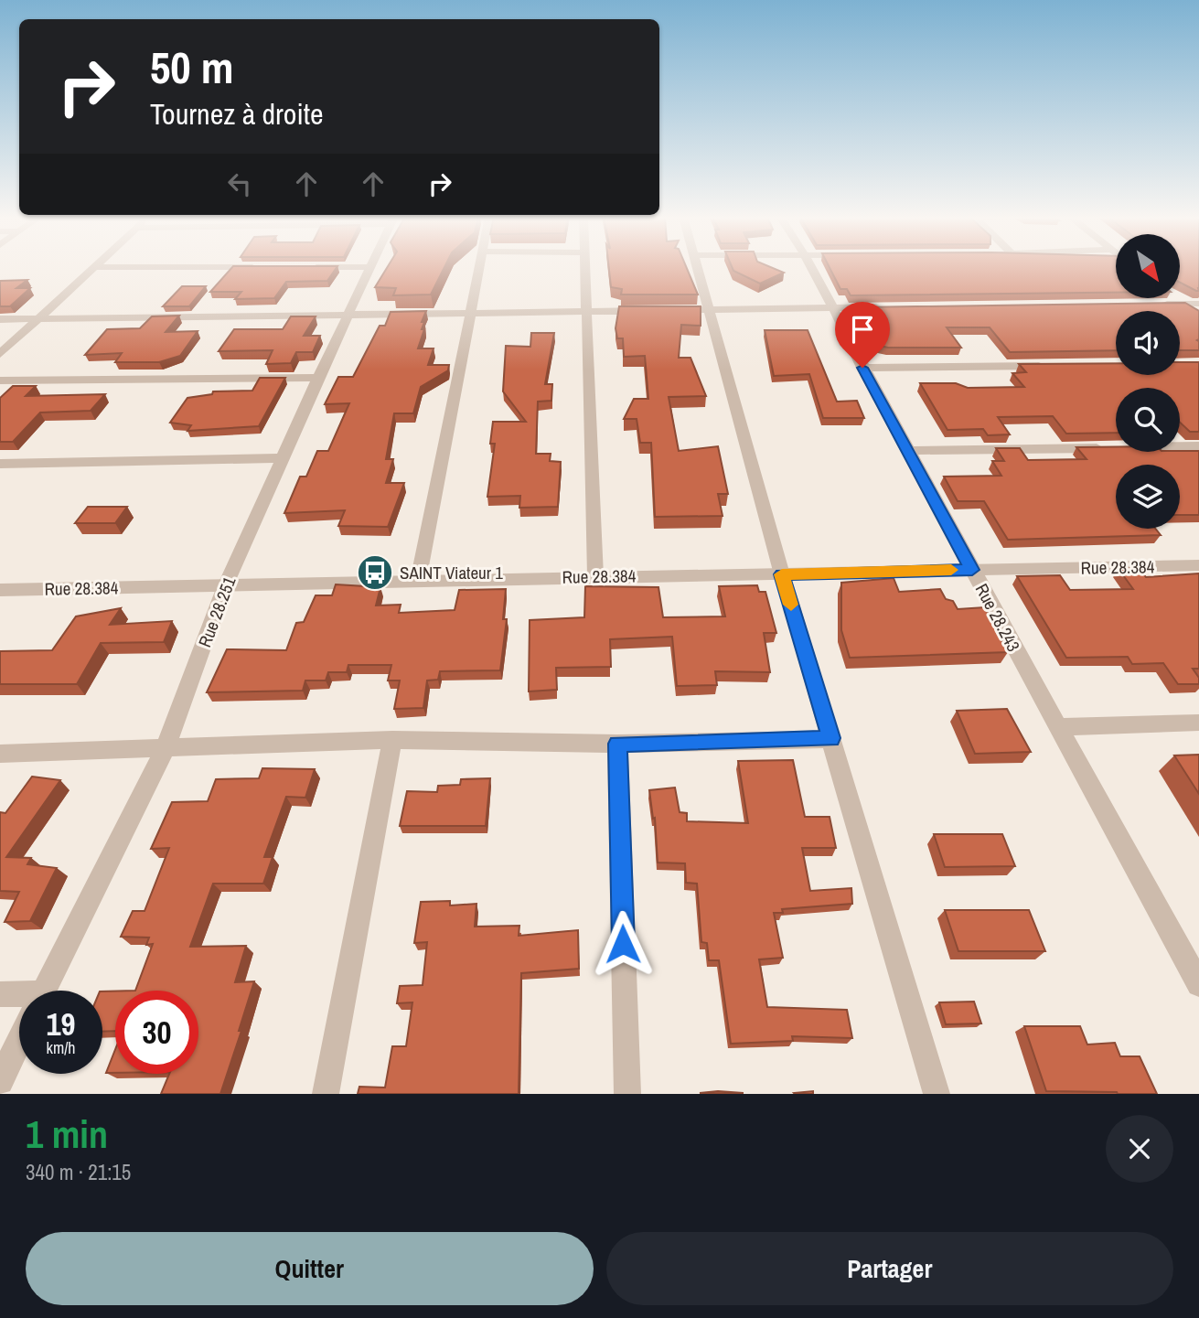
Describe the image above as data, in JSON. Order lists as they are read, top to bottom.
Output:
{
  "streets": {
    "street": ["Rue 28.384", "Rue 28.251", "Rue 28.243"]
  },
  "crossings": [
    ["Rue 28.384", "Rue 28.251"],
    ["Rue 28.384", "Rue 28.243"]
  ],
  "places": {
    "bus stop": ["SAINT Viateur 1"]
  },
  "north": "bottom right",
  "page": {
    "turn": ["50 m", "Tournez à droite"],
    "speed": "19 km/h",
    "limit": "30",
    "heading": ["1 min", "340 m · 21:15"],
    "buttons": ["Quitter", "Partager"]
  }
}
